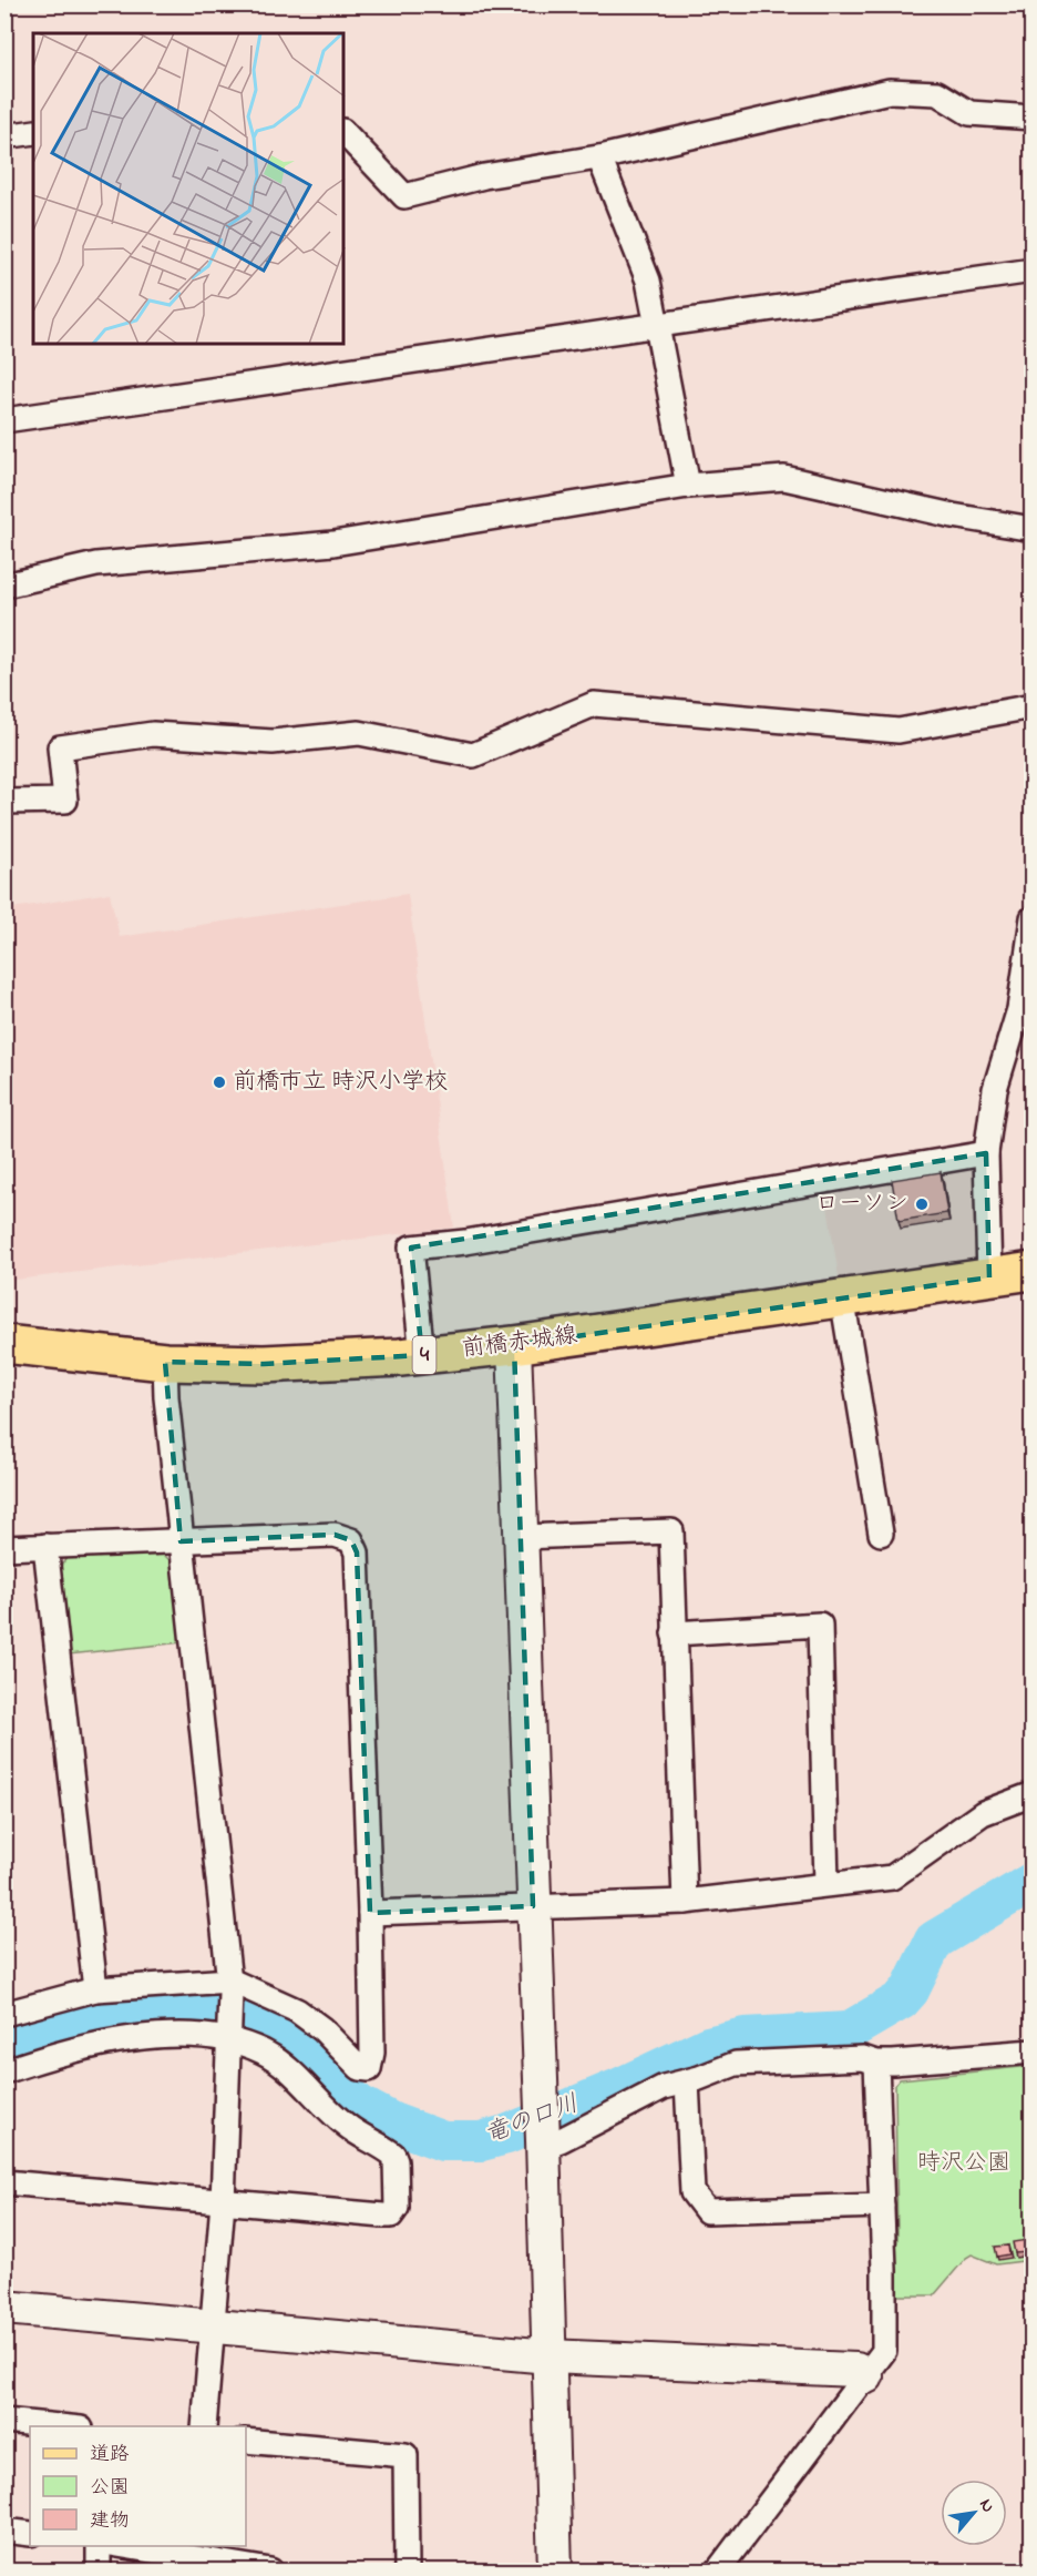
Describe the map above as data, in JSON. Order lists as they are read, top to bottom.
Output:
{
  "streets": {
    "main road": ["前橋赤城線", "4"]
  },
  "water": ["竜の口川"],
  "parks": ["時沢公園"],
  "places": ["前橋市立 時沢小学校", "ローソン"],
  "legend": ["道路", "公園", "建物"],
  "north": "top right"
}
